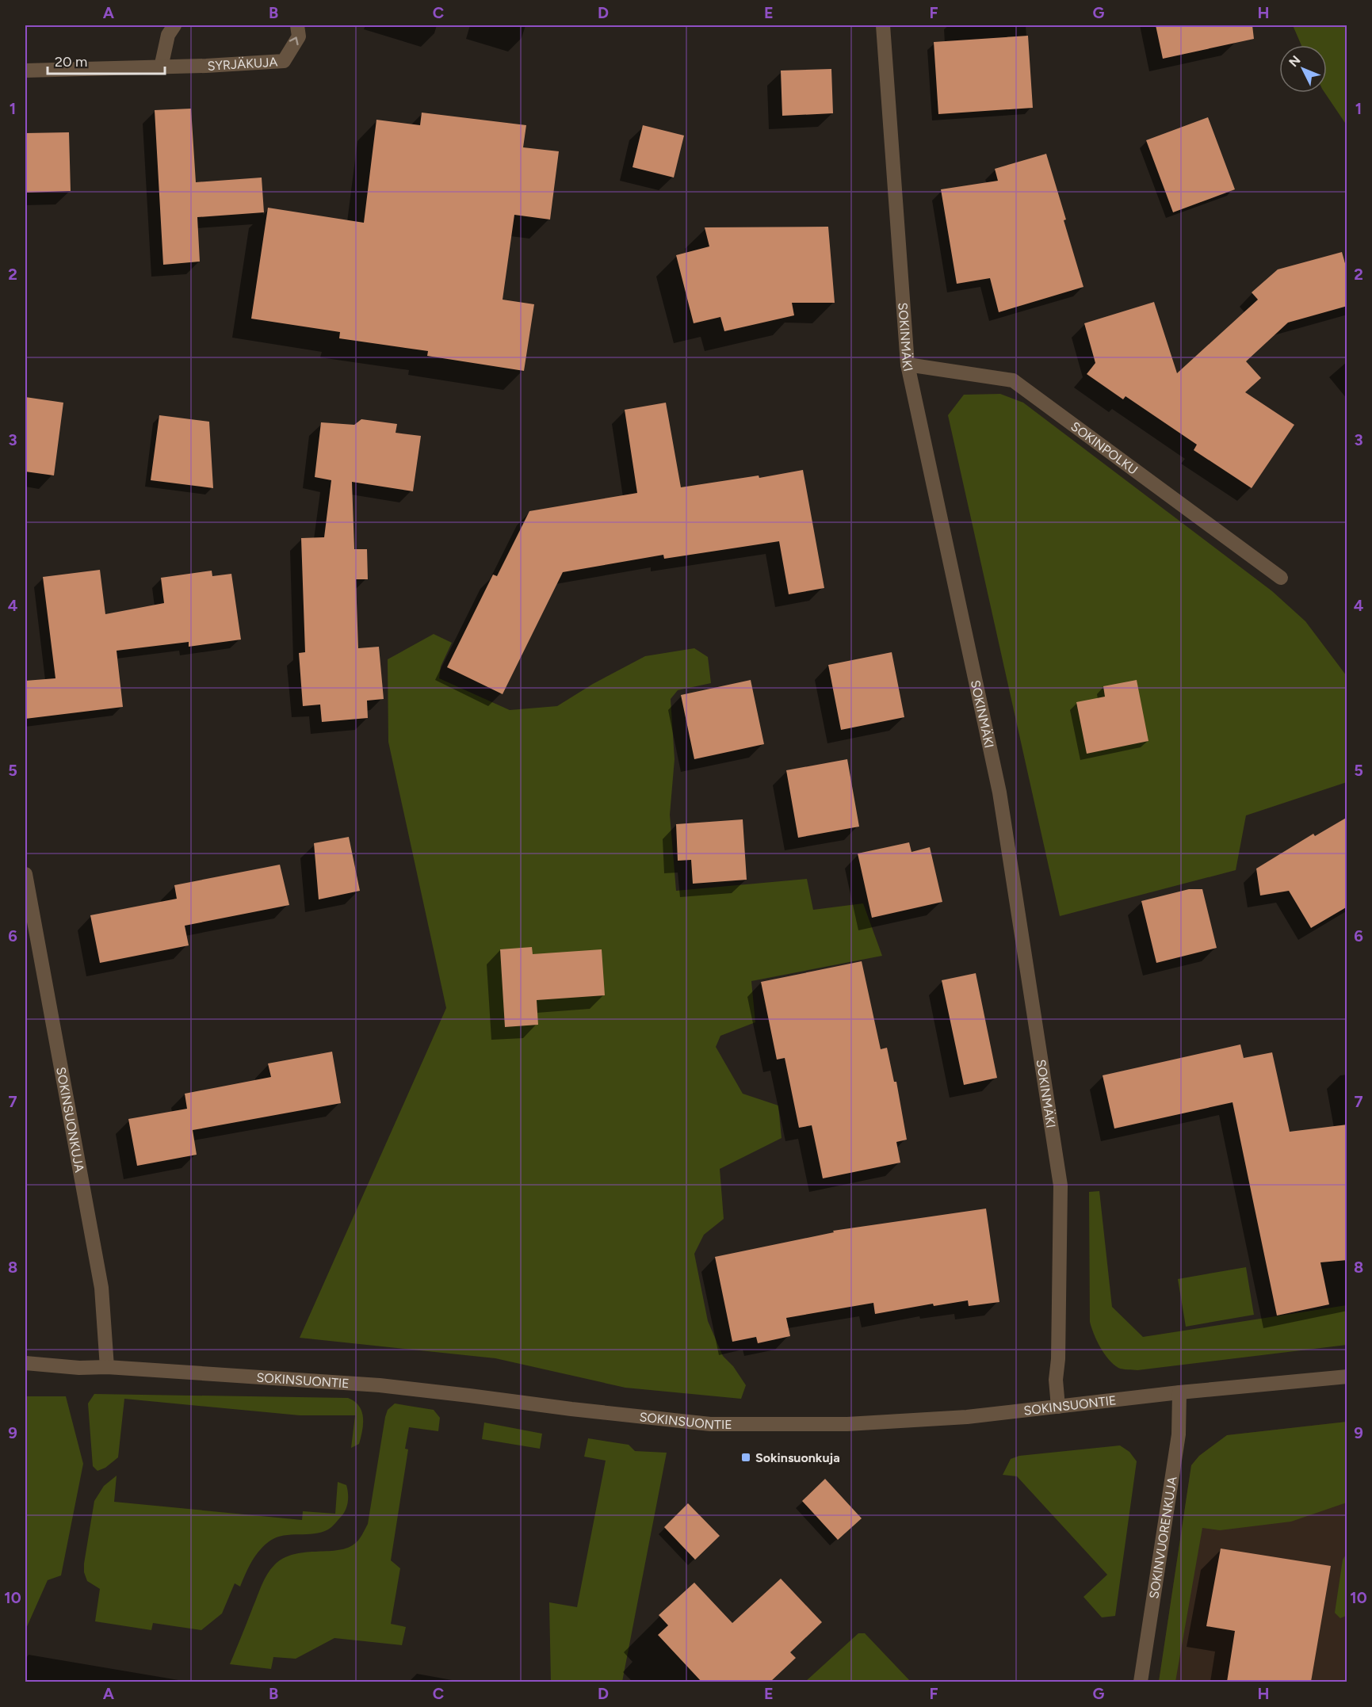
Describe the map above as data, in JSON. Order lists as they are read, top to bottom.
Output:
{
  "streets": {
    "street": [
      "SYRJÄKUJA",
      "SOKINMÄKI",
      "SOKINPOLKU",
      "SOKINSUONKUJA",
      "SOKINSUONTIE",
      "SOKINVUORENKUJA"
    ]
  },
  "crossings": [
    ["SOKINMÄKI", "SOKINPOLKU"],
    ["SOKINMÄKI", "SOKINSUONTIE"],
    ["SOKINSUONKUJA", "SOKINSUONTIE"],
    ["SOKINSUONTIE", "SOKINVUORENKUJA"]
  ],
  "one_way": ["SYRJÄKUJA"],
  "places": {
    "transit": ["Sokinsuonkuja"]
  },
  "scale_bar": "20 m",
  "north": "top left",
  "grid": {
    "columns": [
      "A",
      "B",
      "C",
      "D",
      "E",
      "F",
      "G",
      "H"
    ],
    "rows": [
      "1",
      "2",
      "3",
      "4",
      "5",
      "6",
      "7",
      "8",
      "9",
      "10"
    ]
  }
}
